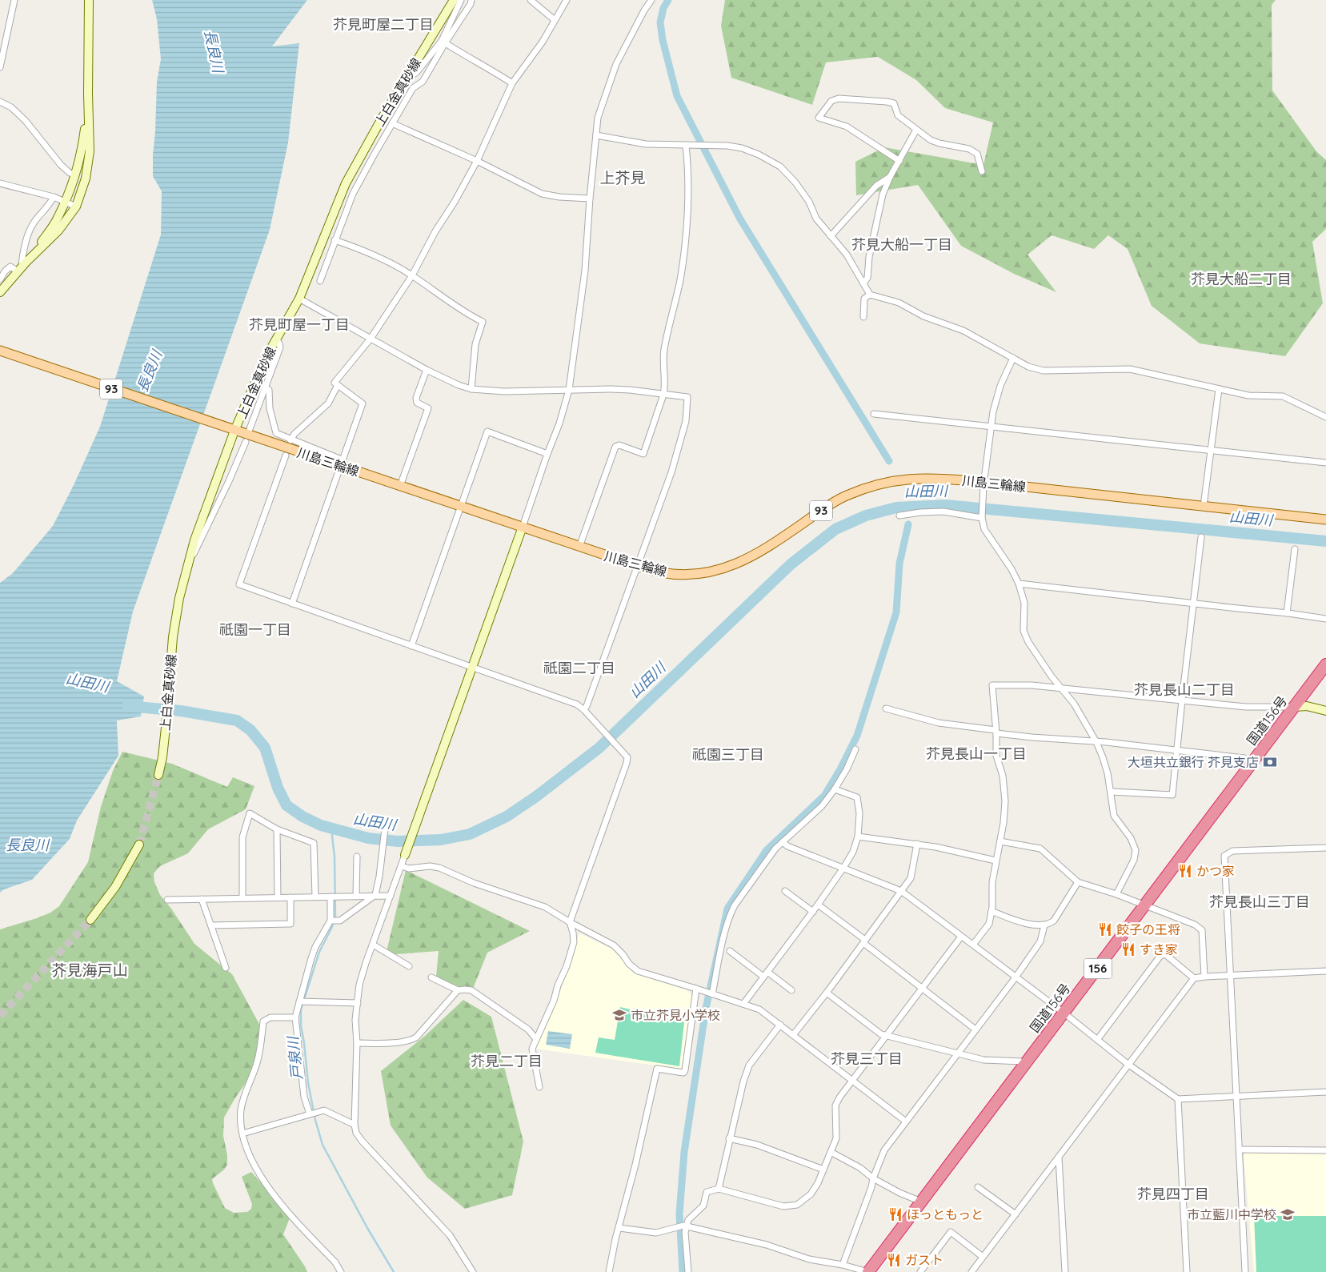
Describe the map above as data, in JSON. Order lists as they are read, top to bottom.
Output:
{
  "streets": {
    "highway": ["国道156号", "156"],
    "main road": ["上白金真砂線", "93", "川島三輪線"]
  },
  "crossings": [
    ["上白金真砂線", "川島三輪線"]
  ],
  "districts": [
    "芥見町屋二丁目",
    "上芥見",
    "芥見大船一丁目",
    "芥見大船二丁目",
    "芥見町屋一丁目",
    "祇園一丁目",
    "祇園二丁目",
    "芥見長山二丁目",
    "芥見長山一丁目",
    "祇園三丁目",
    "芥見長山三丁目",
    "芥見海戸山",
    "芥見三丁目",
    "芥見二丁目",
    "芥見四丁目"
  ],
  "water": ["長良川", "山田川", "戸泉川"],
  "places": {
    "bank": ["大垣共立銀行 芥見支店"],
    "restaurant": [
      "かつ家",
      "餃子の王将",
      "すき家",
      "ほっともっと",
      "ガスト"
    ],
    "school or university": ["市立芥見小学校", "市立藍川中学校"]
  }
}
